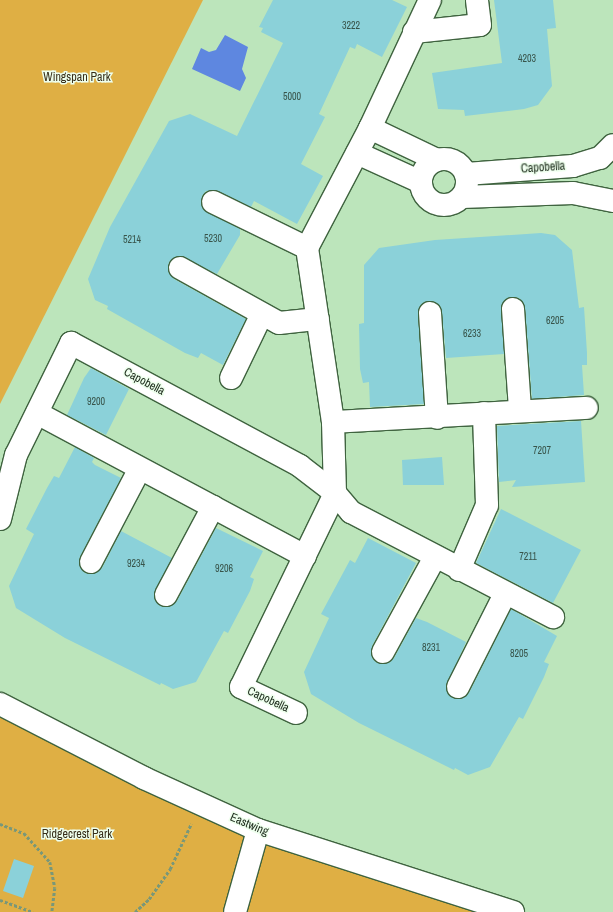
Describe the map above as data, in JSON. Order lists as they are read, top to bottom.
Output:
{
  "streets": {
    "street": ["Capobella", "Eastwing"]
  },
  "parks": ["Wingspan Park", "Ridgecrest Park"],
  "house_numbers": [
    "3222",
    "4203",
    "5000",
    "5230",
    "5214",
    "6205",
    "6233",
    "9200",
    "7207",
    "7211",
    "9234",
    "9206",
    "8231",
    "8205"
  ]
}
